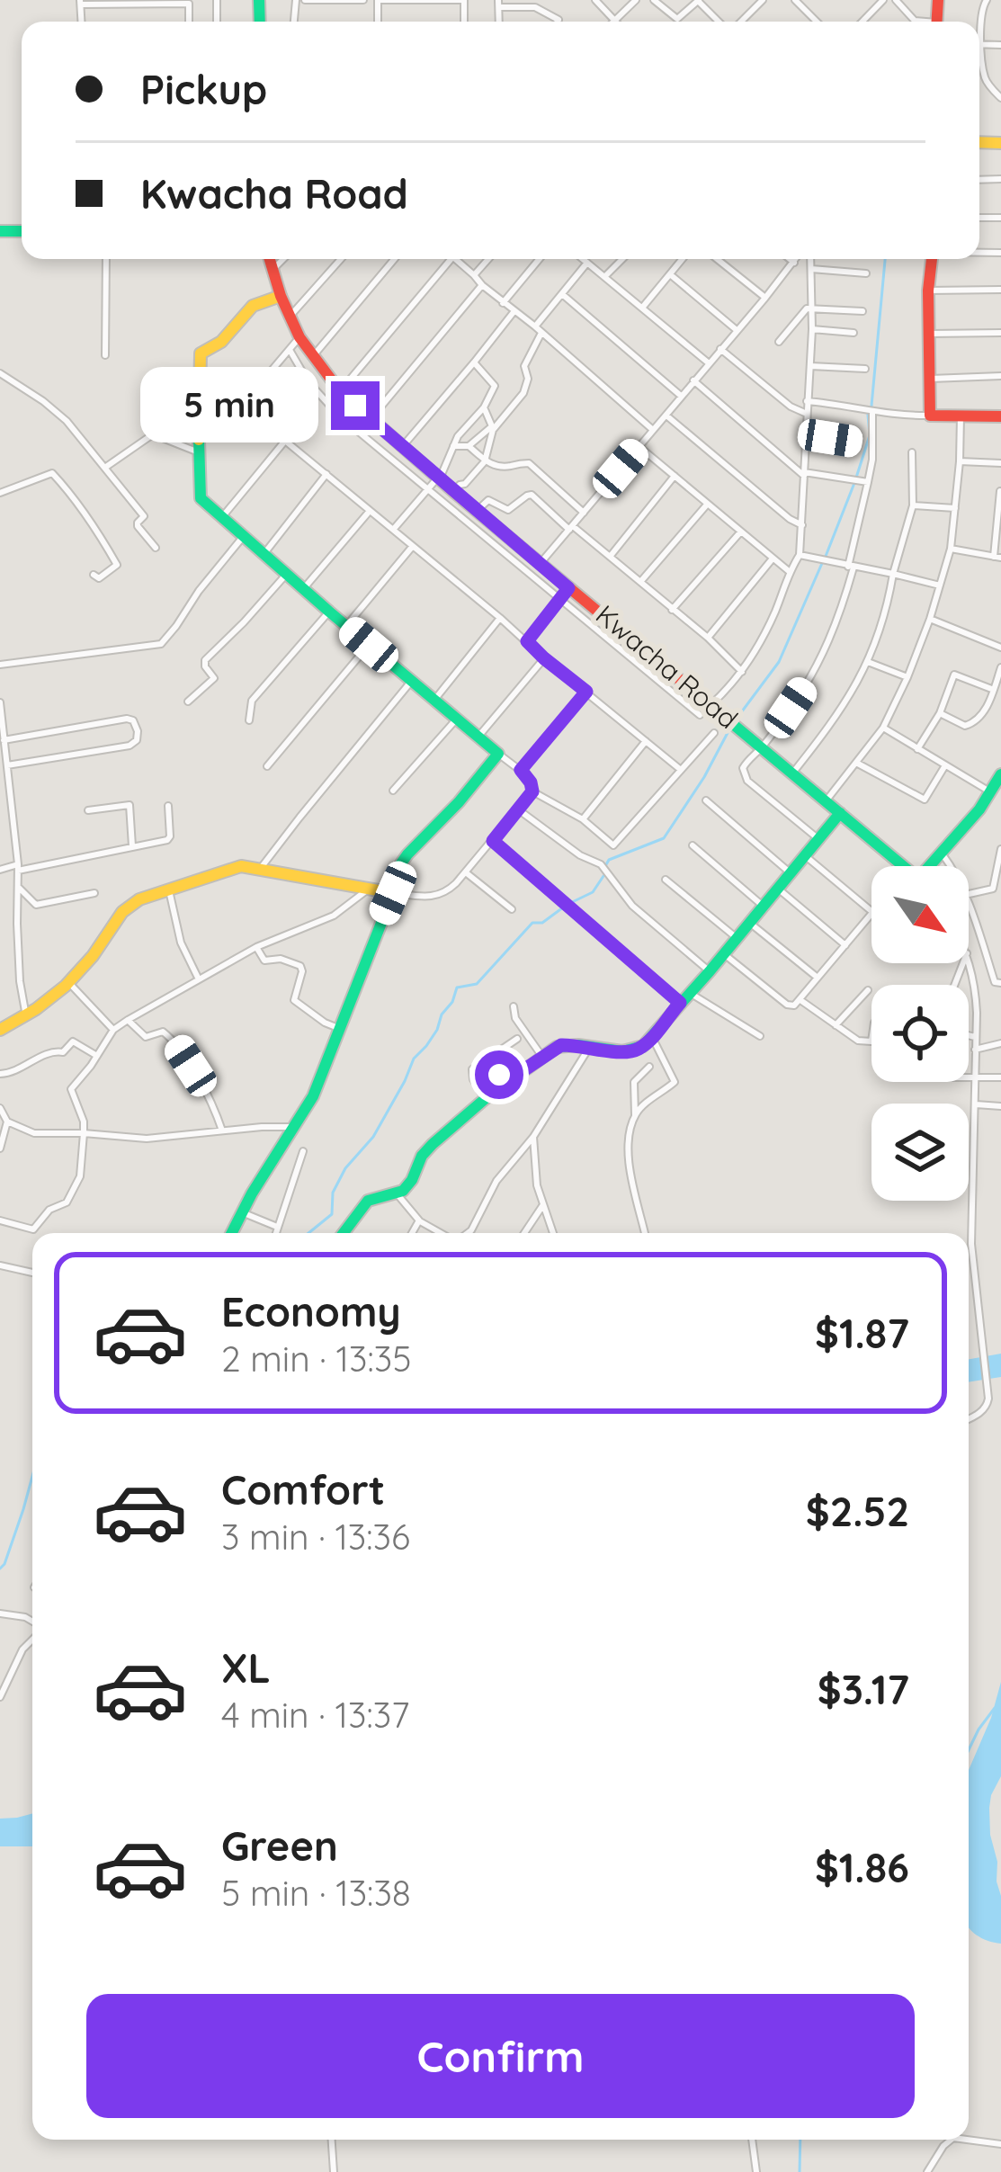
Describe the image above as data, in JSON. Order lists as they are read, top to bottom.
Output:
{
  "streets": {
    "street": ["Kwacha Road"]
  },
  "north": "bottom right",
  "page": {
    "banner": ["Pickup", "Kwacha Road"],
    "bubble": "5 min",
    "list": [
      {
        "name": "Economy",
        "note": "2 min · 13:35",
        "value": "$1.87"
      },
      {
        "name": "Comfort",
        "note": "3 min · 13:36",
        "value": "$2.52"
      },
      {
        "name": "XL",
        "note": "4 min · 13:37",
        "value": "$3.17"
      },
      {
        "name": "Green",
        "note": "5 min · 13:38",
        "value": "$1.86"
      }
    ],
    "buttons": "Confirm"
  }
}
